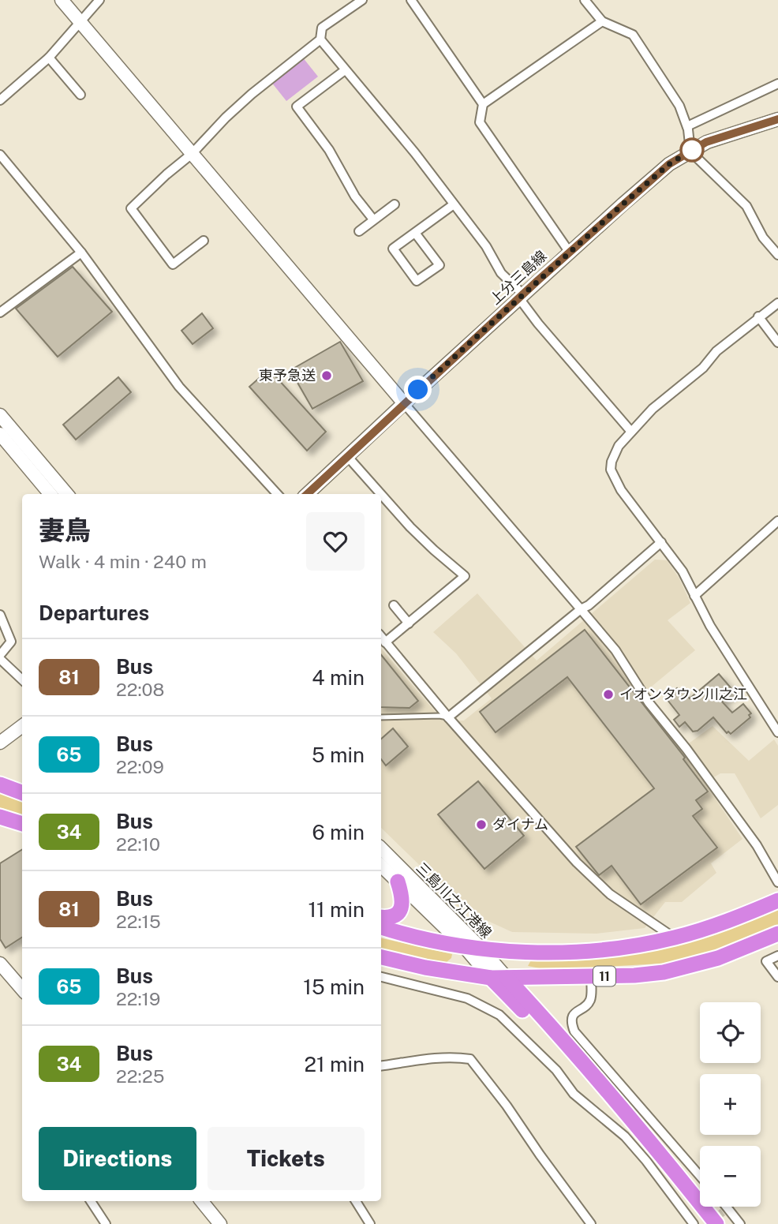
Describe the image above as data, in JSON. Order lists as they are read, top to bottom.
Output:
{
  "streets": {
    "highway": ["11"],
    "main road": ["上分三島線", "三島川之江港線"]
  },
  "crossings": [
    ["三島川之江港線", "11"]
  ],
  "places": ["東予急送", "イオンタウン川之江", "ダイナム"],
  "lines": ["bus line 81"],
  "page": {
    "heading": [
      ["妻鳥", "Walk · 4 min · 240 m"],
      "Departures"
    ],
    "list": [
      {
        "mark": "81",
        "name": "Bus",
        "note": "22:08",
        "value": "4 min"
      },
      {
        "mark": "65",
        "name": "Bus",
        "note": "22:09",
        "value": "5 min"
      },
      {
        "mark": "34",
        "name": "Bus",
        "note": "22:10",
        "value": "6 min"
      },
      {
        "mark": "81",
        "name": "Bus",
        "note": "22:15",
        "value": "11 min"
      },
      {
        "mark": "65",
        "name": "Bus",
        "note": "22:19",
        "value": "15 min"
      },
      {
        "mark": "34",
        "name": "Bus",
        "note": "22:25",
        "value": "21 min"
      }
    ],
    "map_buttons": ["+", "−"],
    "buttons": ["Directions", "Tickets"]
  }
}
